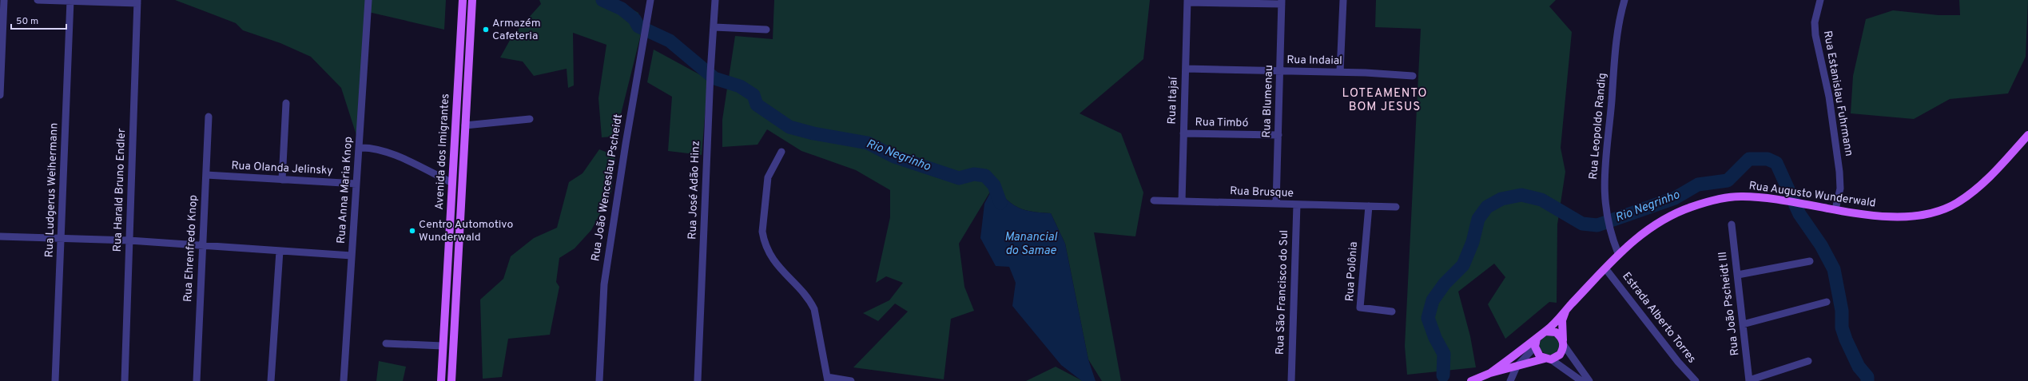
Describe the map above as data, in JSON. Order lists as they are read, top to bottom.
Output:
{
  "streets": {
    "main road": ["Avenida dos Imigrantes", "Rua Augusto Wunderwald"],
    "street": [
      "Rua Indaial",
      "Rua Estanislau Fuhrmann",
      "Rua Itajaí",
      "Rua Blumenau",
      "Rua Timbó",
      "Rua Leopoldo Randig",
      "Rua Olanda Jelinsky",
      "Rua João Wenceslau Pscheidt",
      "Rua Ludgerus Weihermann",
      "Rua Harald Bruno Endler",
      "Rua Anna Maria Knop",
      "Rua José Adão Hinz",
      "Rua Brusque",
      "Rua Ehrenfredo Knop",
      "Rua Polônia",
      "Rua São Francisco do Sul",
      "Rua João Pscheidt III",
      "Estrada Alberto Torres"
    ]
  },
  "crossings": [
    ["Rua Indaial", "Rua Itajaí"],
    ["Rua Indaial", "Rua Blumenau"],
    ["Rua Estanislau Fuhrmann", "Rua Augusto Wunderwald"],
    ["Rua Itajaí", "Rua Timbó"],
    ["Rua Itajaí", "Rua Brusque"],
    ["Rua Blumenau", "Rua Timbó"],
    ["Rua Blumenau", "Rua Brusque"],
    ["Rua Leopoldo Randig", "Rua Augusto Wunderwald"],
    ["Rua Olanda Jelinsky", "Rua Anna Maria Knop"],
    ["Rua Olanda Jelinsky", "Rua Ehrenfredo Knop"],
    ["Rua Brusque", "Rua Polônia"],
    ["Rua Brusque", "Rua São Francisco do Sul"],
    ["Rua Augusto Wunderwald", "Estrada Alberto Torres"]
  ],
  "districts": ["LOTEAMENTO BOM JESUS"],
  "water": ["Rio Negrinho", "Manancial do Samae"],
  "places": ["Armazém Cafeteria", "Centro Automotivo Wunderwald"],
  "scale_bar": "50 m"
}
